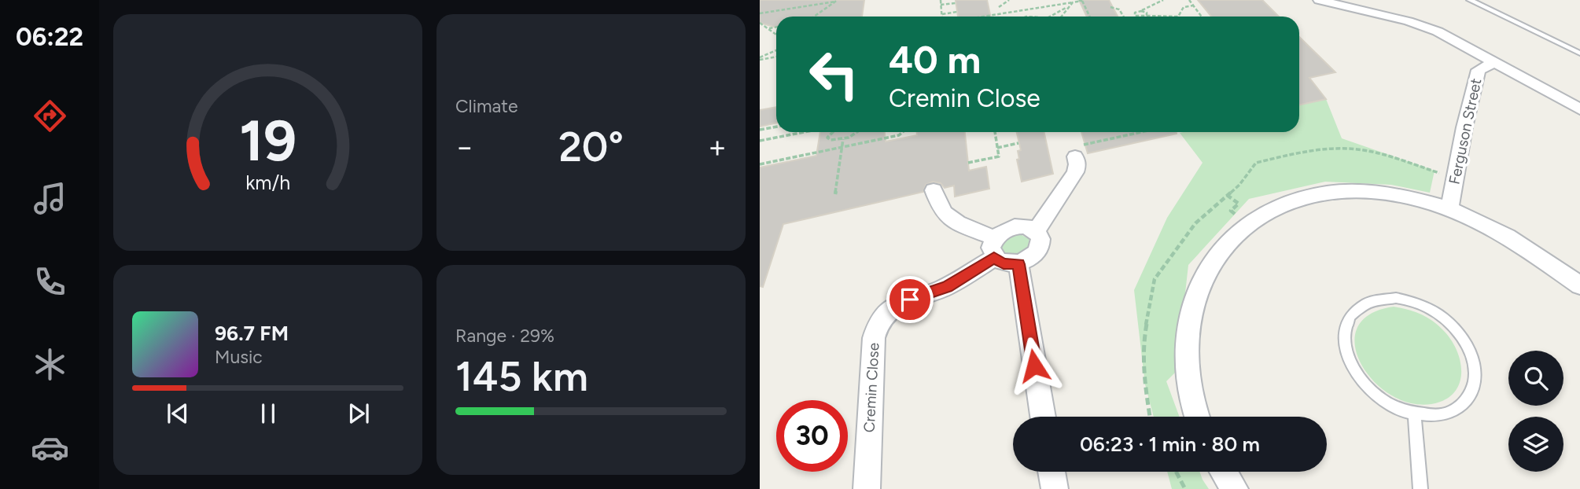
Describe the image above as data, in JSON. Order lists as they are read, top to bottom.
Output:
{
  "streets": {
    "street": ["Ferguson Street", "Cremin Close"]
  },
  "page": {
    "tabs": "06:22",
    "tile": [
      "Climate",
      ["Range · 29%", "145 km"]
    ],
    "turn": ["40 m", "Cremin Close"],
    "heat": ["−", "20°", "+"],
    "song": ["96.7 FM", "Music"],
    "limit": "30",
    "trip": "06:23 · 1 min · 80 m",
    "gauge": ["19", "km/h"]
  }
}
